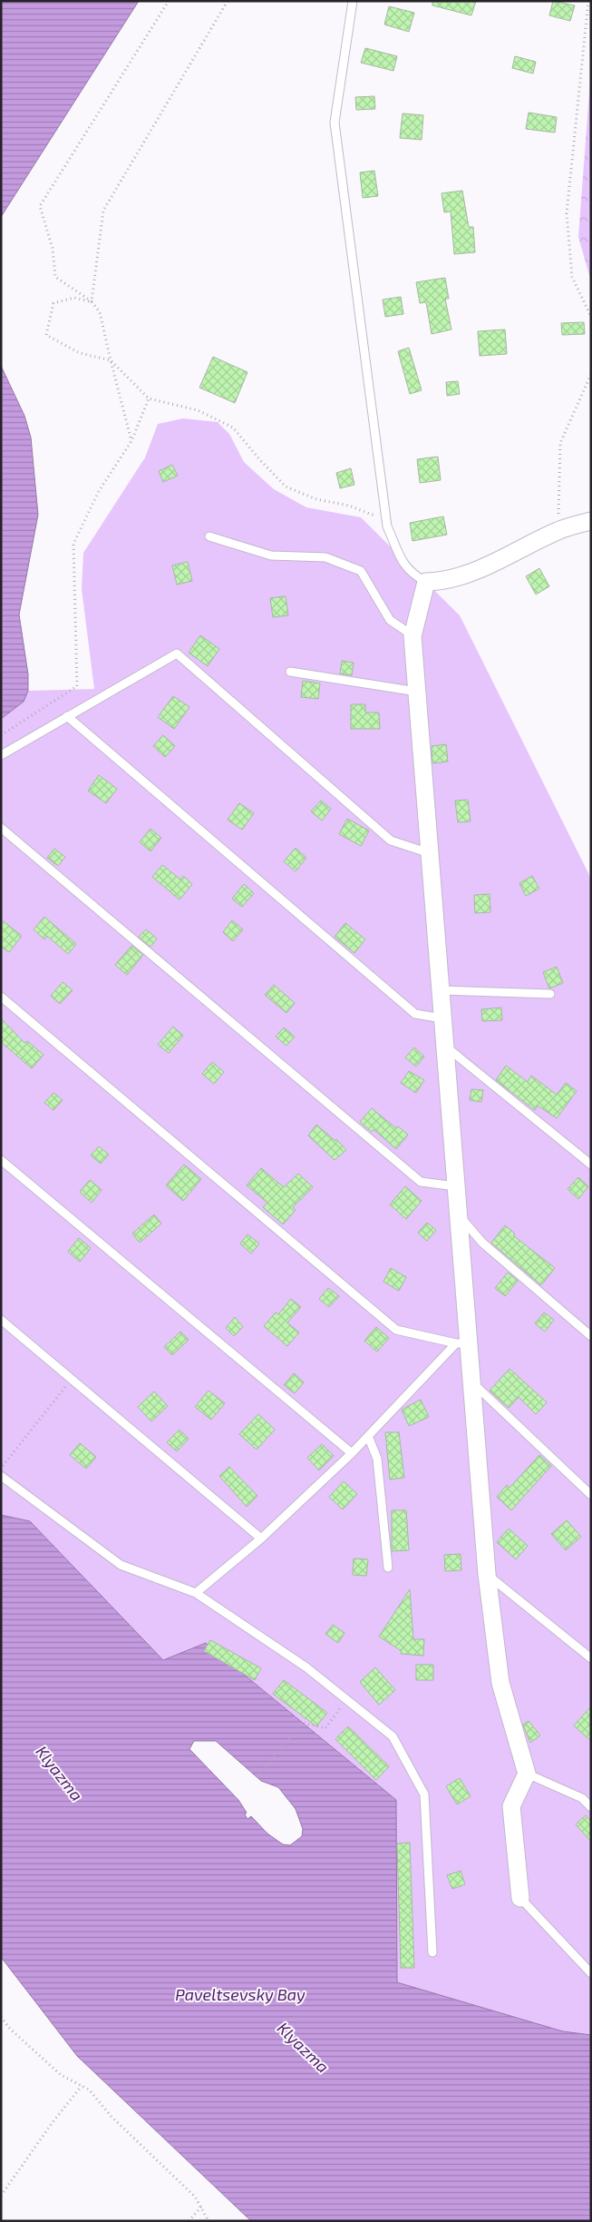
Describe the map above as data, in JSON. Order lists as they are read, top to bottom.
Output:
{
  "water": ["Klyazma", "Paveltsevsky Bay"]
}
